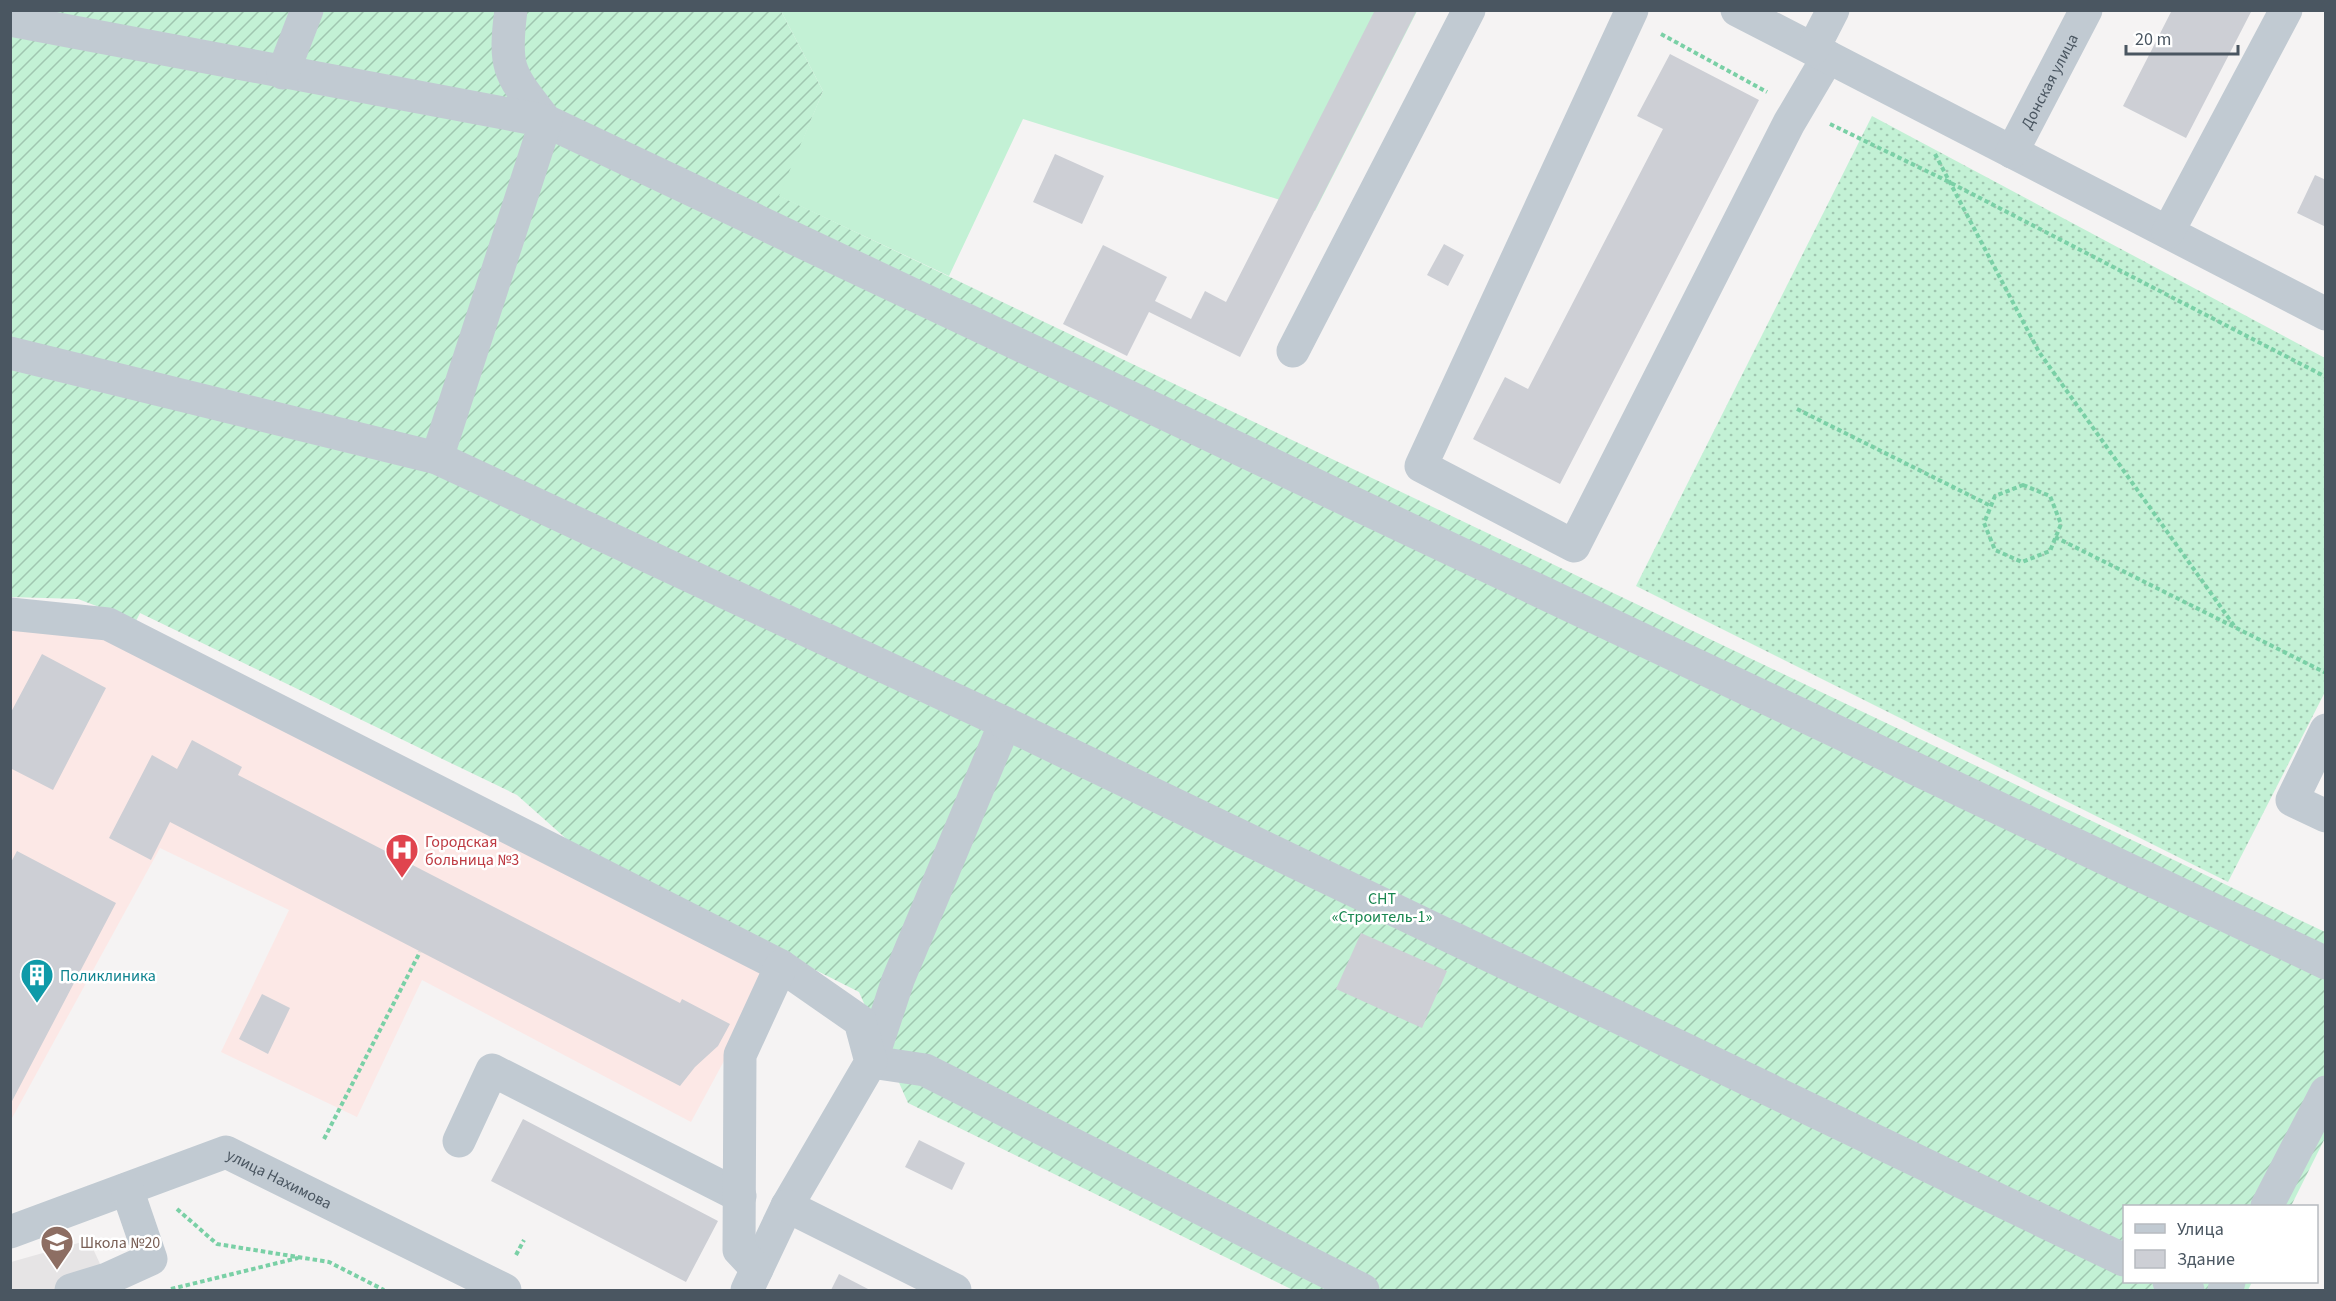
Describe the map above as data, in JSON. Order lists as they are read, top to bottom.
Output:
{
  "streets": {
    "street": ["Донская улица", "улица Нахимова"]
  },
  "parks": ["СНТ «Строитель-1»"],
  "places": {
    "hospital": ["Городская больница №3"],
    "building": ["Поликлиника"],
    "school or university": ["Школа №20"]
  },
  "legend": ["Улица", "Здание"],
  "scale_bar": "20 m"
}
